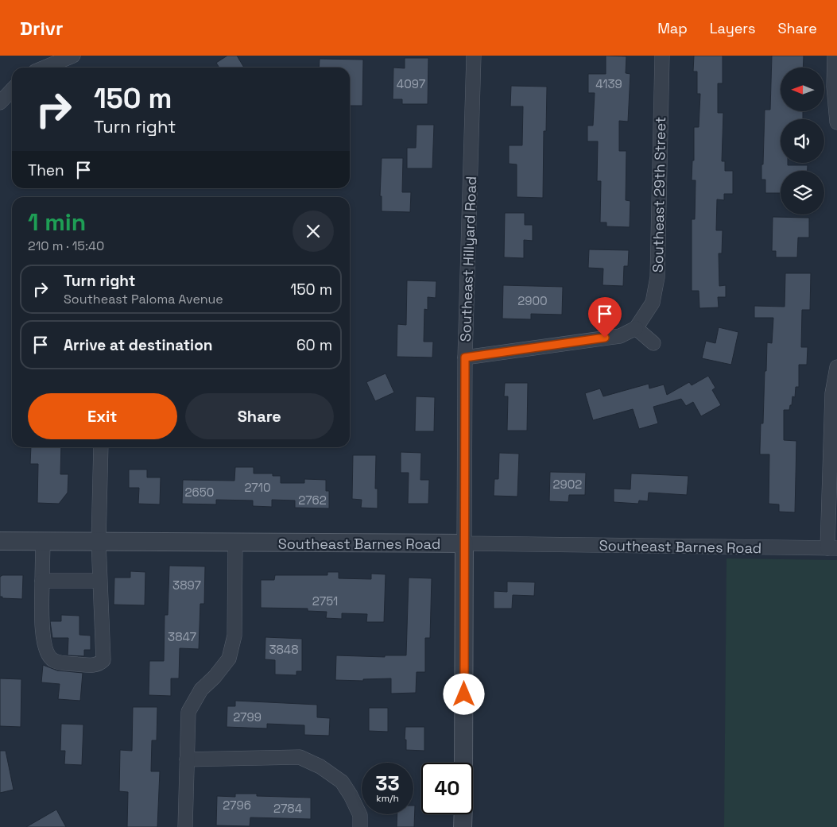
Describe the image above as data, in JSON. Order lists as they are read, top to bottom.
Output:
{
  "streets": {
    "street": ["Southeast 29th Street", "Southeast Hillyard Road", "Southeast Barnes Road"]
  },
  "crossings": [
    ["Southeast Hillyard Road", "Southeast Barnes Road"]
  ],
  "house_numbers": [
    "4097",
    "4139",
    "2900",
    "2902",
    "2710",
    "2650",
    "2762",
    "3897",
    "2751",
    "3847",
    "3848",
    "2799",
    "2796",
    "2784"
  ],
  "north": "left",
  "page": {
    "header": "Drivr",
    "nav": ["Map", "Layers", "Share"],
    "turn": ["150 m", "Turn right"],
    "then": "Then",
    "heading": ["1 min", "210 m · 15:40"],
    "list": [
      {
        "name": "Turn right",
        "note": "Southeast Paloma Avenue",
        "value": "150 m"
      },
      {
        "name": "Arrive at destination",
        "value": "60 m"
      }
    ],
    "buttons": ["Exit", "Share"],
    "speed": "33 km/h",
    "limit": "40"
  }
}
